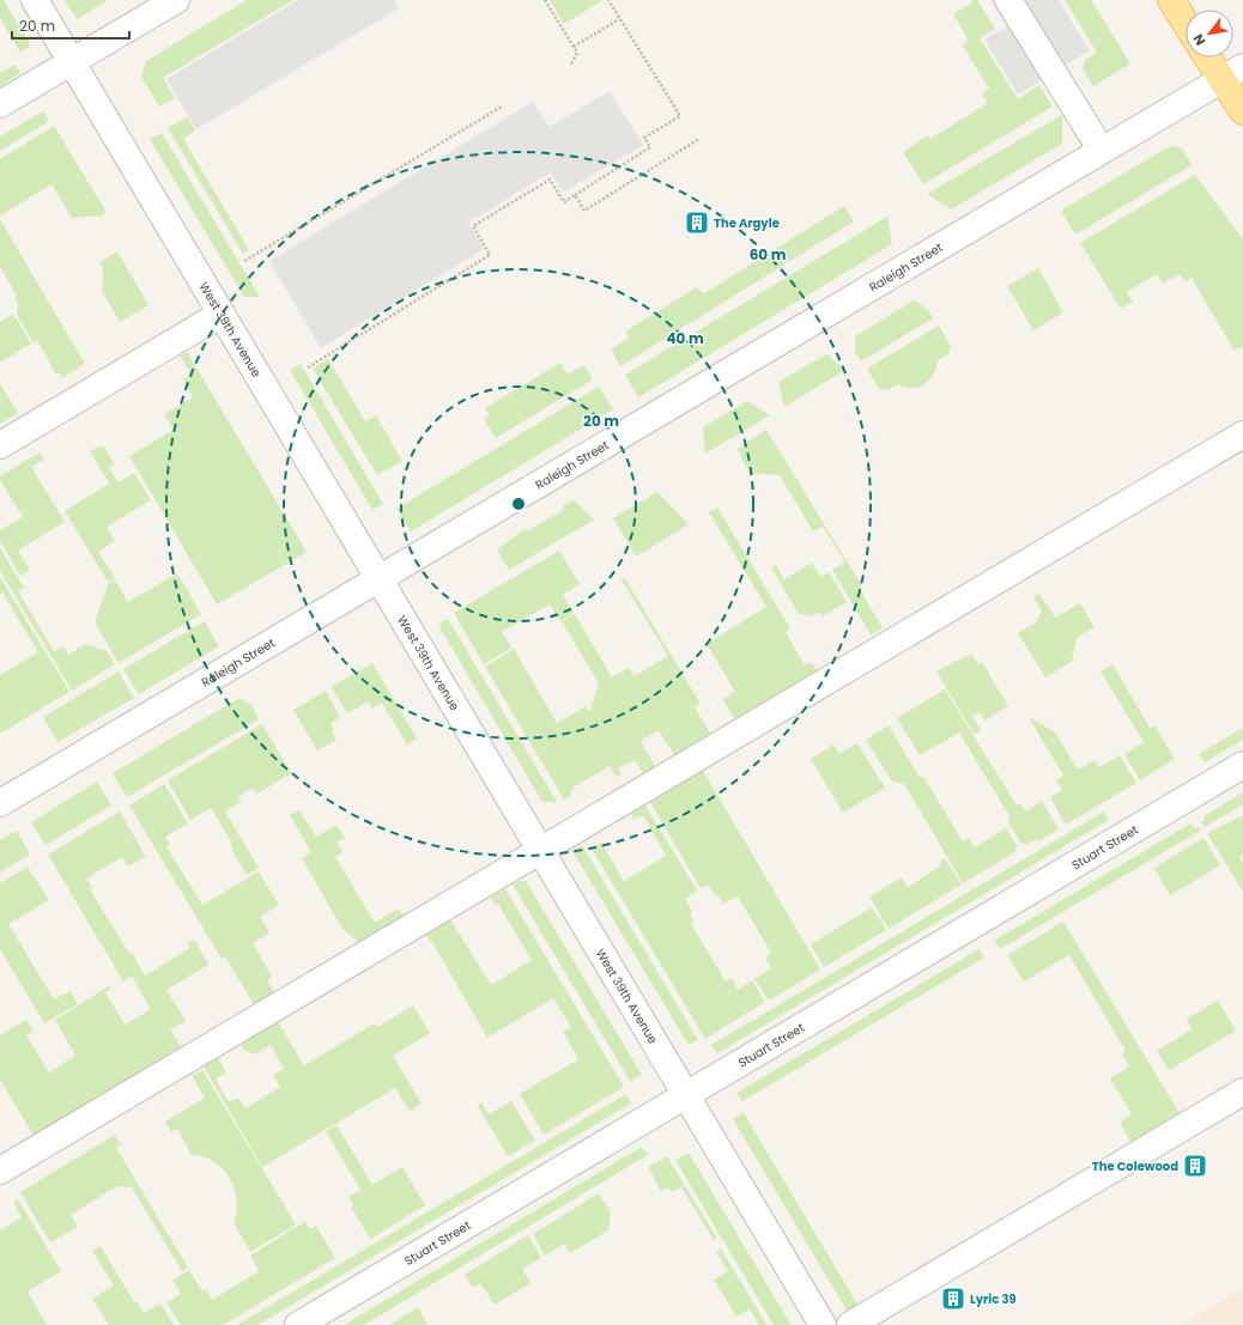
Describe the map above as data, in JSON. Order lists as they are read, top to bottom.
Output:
{
  "streets": {
    "street": ["Raleigh Street", "West 39th Avenue", "Stuart Street"]
  },
  "crossings": [
    ["Raleigh Street", "West 39th Avenue"],
    ["West 39th Avenue", "Stuart Street"]
  ],
  "places": {
    "building": ["The Argyle", "The Colewood", "Lyric 39"]
  },
  "scale_bar": "20 m",
  "north": "bottom left",
  "rings": ["60 m", "40 m", "20 m"]
}
